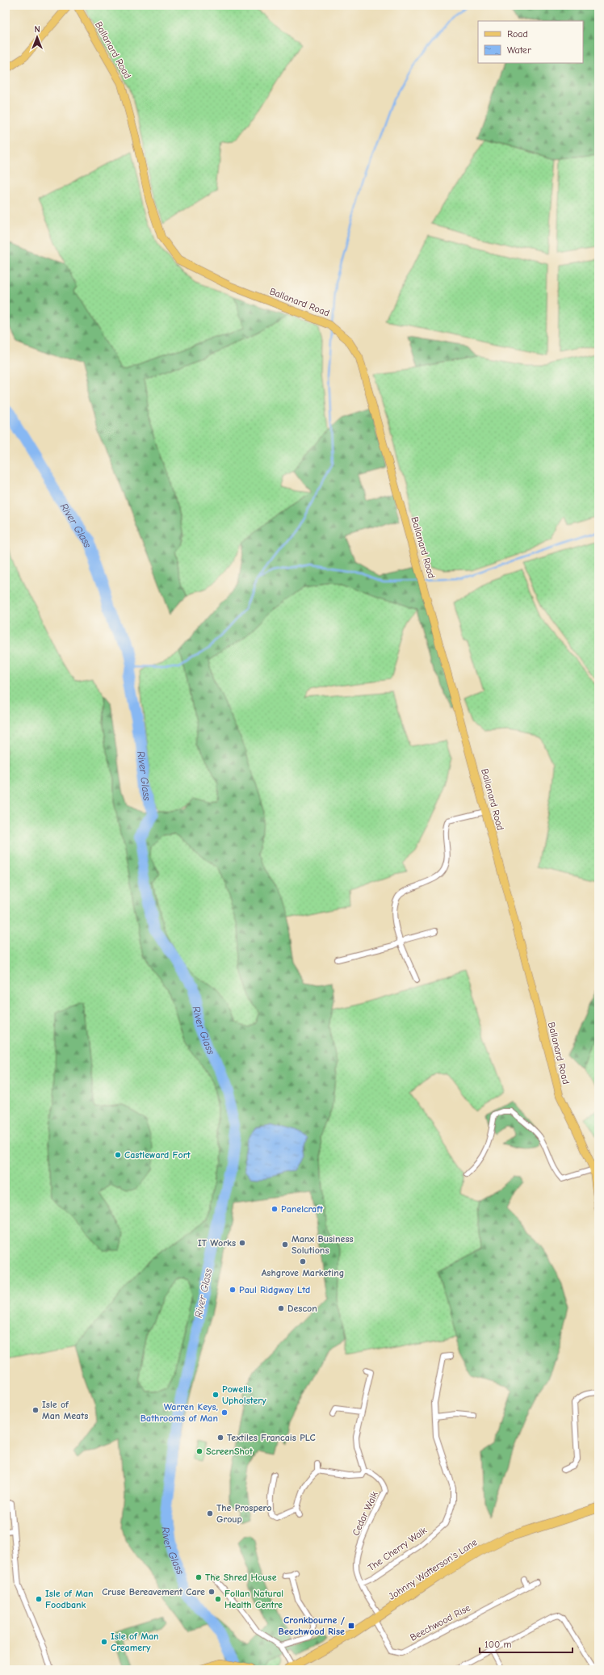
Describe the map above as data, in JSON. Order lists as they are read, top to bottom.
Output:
{
  "streets": {
    "highway": ["Johnny Watterson's Lane"],
    "main road": ["Ballanard Road"],
    "street": ["Cedar Walk", "The Cherry Walk", "Beechwood Rise"]
  },
  "crossings": [
    ["Cedar Walk", "The Cherry Walk"],
    ["Cedar Walk", "Johnny Watterson's Lane"],
    ["Cedar Walk", "Beechwood Rise"],
    ["Johnny Watterson's Lane", "Beechwood Rise"]
  ],
  "water": ["River Glass"],
  "places": {
    "other": [
      "Castleward Fort",
      "Panelcraft",
      "IT Works",
      "Manx Business Solutions",
      "Ashgrove Marketing",
      "Paul Ridgway Ltd",
      "Descon",
      "Powells Upholstery",
      "Isle of Man Meats",
      "Warren Keys, Bathrooms of Man",
      "Textiles Francais PLC",
      "ScreenShot",
      "The Prospero Group",
      "The Shred House",
      "Cruse Bereavement Care",
      "Isle of Man Foodbank",
      "Follan Natural Health Centre",
      "Isle of Man Creamery"
    ],
    "transit": ["Cronkbourne / Beechwood Rise"]
  },
  "legend": ["Road", "Water"],
  "scale_bar": "100 m",
  "north": "top"
}
